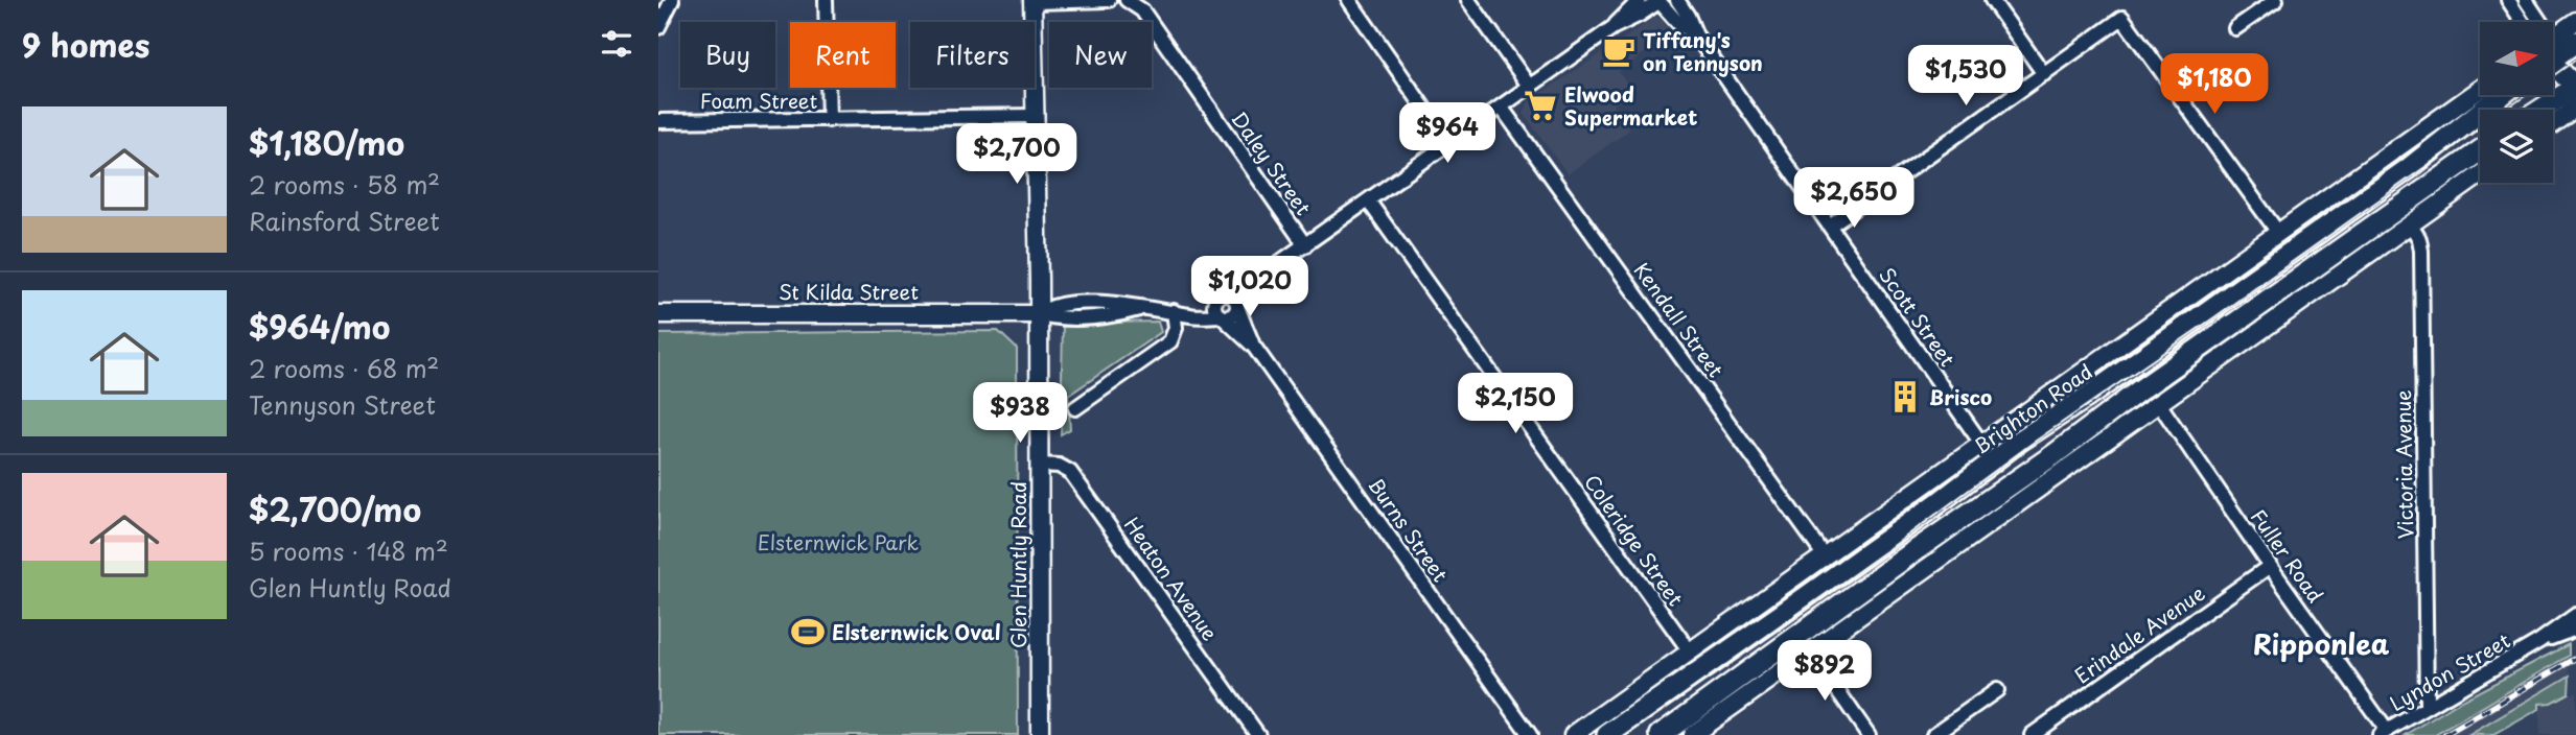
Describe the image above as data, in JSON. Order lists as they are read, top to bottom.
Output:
{
  "streets": {
    "highway": ["Brighton Road"],
    "main road": ["St Kilda Street", "Glen Huntly Road"],
    "street": [
      "Foam Street",
      "Daley Street",
      "Scott Street",
      "Kendall Street",
      "Victoria Avenue",
      "Burns Street",
      "Coleridge Street",
      "Fuller Road",
      "Heaton Avenue",
      "Erindale Avenue",
      "Lyndon Street"
    ]
  },
  "crossings": [
    ["Foam Street", "Glen Huntly Road"],
    ["St Kilda Street", "Glen Huntly Road"],
    ["Scott Street", "Brighton Road"],
    ["Kendall Street", "Brighton Road"],
    ["Brighton Road", "Coleridge Street"],
    ["Victoria Avenue", "Lyndon Street"],
    ["Fuller Road", "Erindale Avenue"],
    ["Fuller Road", "Lyndon Street"],
    ["Glen Huntly Road", "Heaton Avenue"]
  ],
  "districts": ["Ripponlea"],
  "parks": ["Elsternwick Park"],
  "places": {
    "cafe": ["Tiffany's on Tennyson"],
    "supermarket": ["Elwood Supermarket"],
    "building": ["Brisco"],
    "sports": ["Elsternwick Oval"]
  },
  "north": "right",
  "page": {
    "heading": "9 homes",
    "chip": [
      "Buy",
      "Rent",
      "Filters",
      "New"
    ],
    "price": [
      "$1,530",
      "$1,180",
      "$964",
      "$2,700",
      "$2,650",
      "$1,020",
      "$2,150",
      "$938",
      "$892"
    ],
    "list": [
      {
        "name": "$1,180/mo",
        "note": "2 rooms · 58 m² · Rainsford Street"
      },
      {
        "name": "$964/mo",
        "note": "2 rooms · 68 m² · Tennyson Street"
      },
      {
        "name": "$2,700/mo",
        "note": "5 rooms · 148 m² · Glen Huntly Road"
      }
    ]
  }
}
